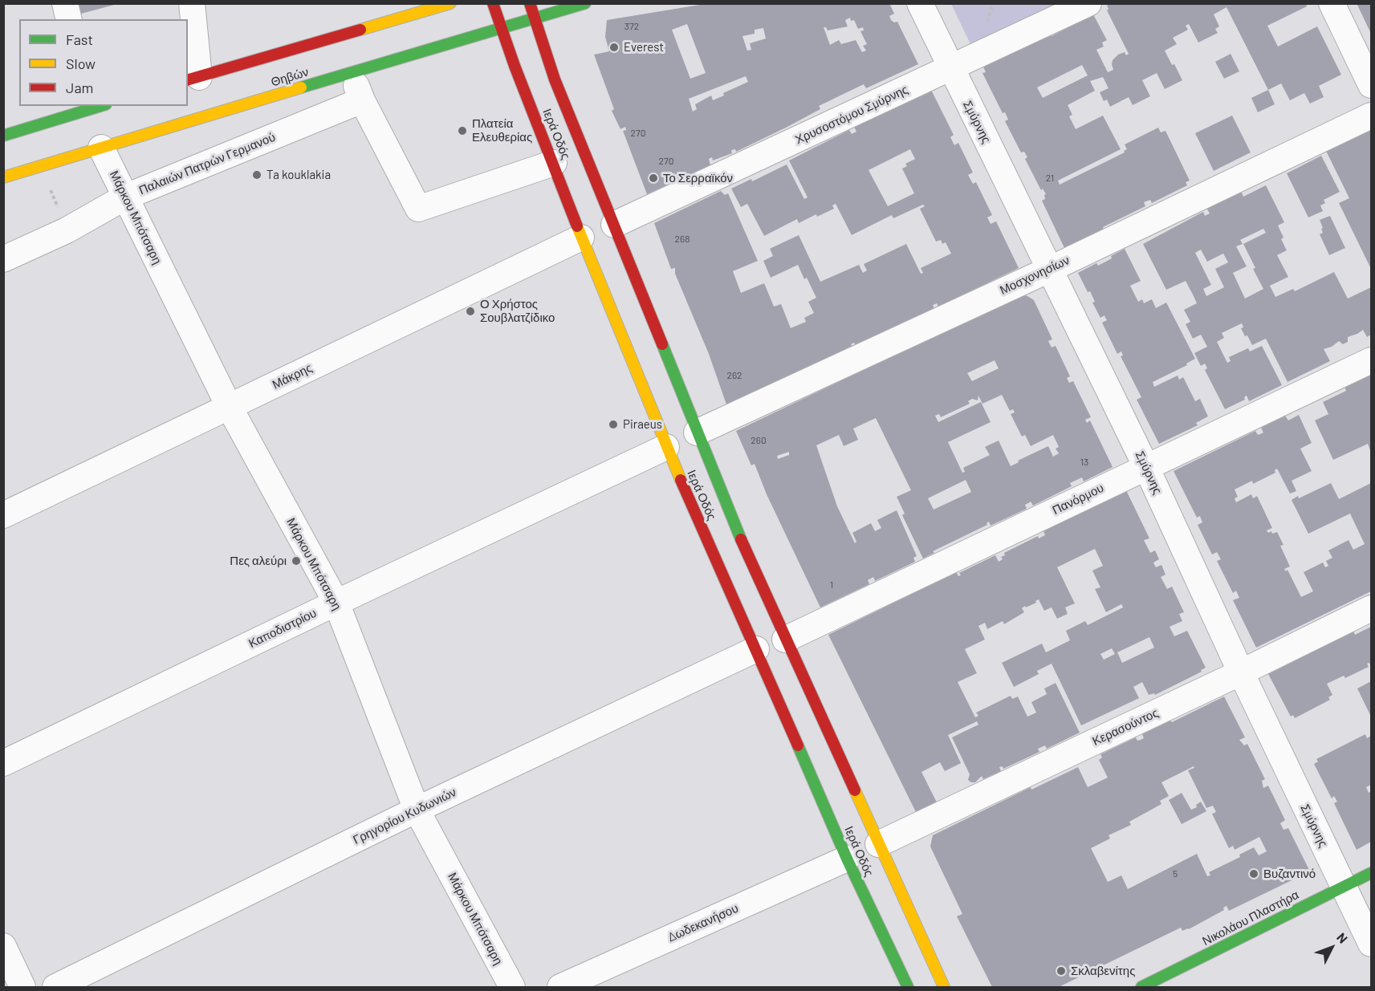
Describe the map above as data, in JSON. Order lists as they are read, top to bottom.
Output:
{
  "streets": {
    "main road": ["Θηβών", "Ιερά Οδός", "Νικολάου Πλαστήρα"],
    "street": [
      "Χρυσοστόμου Σμύρνης",
      "Σμύρνης",
      "Παλαιών Πατρών Γερμανού",
      "Μάρκου Μπότσαρη",
      "Μοσχονησίων",
      "Μάκρης",
      "Πανόρμου",
      "Καποδιστρίου",
      "Κερασούντος",
      "Γρηγορίου Κυδωνιών",
      "Δωδεκανήσου"
    ]
  },
  "crossings": [
    ["Θηβών", "Ιερά Οδός"],
    ["Θηβών", "Μάρκου Μπότσαρη"],
    ["Χρυσοστόμου Σμύρνης", "Σμύρνης"],
    ["Χρυσοστόμου Σμύρνης", "Ιερά Οδός"],
    ["Σμύρνης", "Μοσχονησίων"],
    ["Σμύρνης", "Πανόρμου"],
    ["Σμύρνης", "Κερασούντος"],
    ["Σμύρνης", "Νικολάου Πλαστήρα"],
    ["Ιερά Οδός", "Μοσχονησίων"],
    ["Ιερά Οδός", "Μάκρης"],
    ["Ιερά Οδός", "Πανόρμου"],
    ["Ιερά Οδός", "Καποδιστρίου"],
    ["Ιερά Οδός", "Κερασούντος"],
    ["Ιερά Οδός", "Γρηγορίου Κυδωνιών"],
    ["Ιερά Οδός", "Δωδεκανήσου"],
    ["Παλαιών Πατρών Γερμανού", "Μάρκου Μπότσαρη"],
    ["Μάρκου Μπότσαρη", "Μάκρης"],
    ["Μάρκου Μπότσαρη", "Καποδιστρίου"],
    ["Μάρκου Μπότσαρη", "Γρηγορίου Κυδωνιών"]
  ],
  "places": [
    "Everest",
    "Πλατεία Ελευθερίας",
    "Ta kouklakia",
    "Το Σερραϊκόν",
    "Ο Χρήστος Σουβλατζίδικο",
    "Piraeus",
    "Πες αλεύρι",
    "Βυζαντινό",
    "Σκλαβενίτης"
  ],
  "house_numbers": [
    "372",
    "270",
    "270",
    "21",
    "268",
    "262",
    "260",
    "13",
    "1",
    "5"
  ],
  "legend": ["Fast", "Slow", "Jam"],
  "north": "top right"
}
